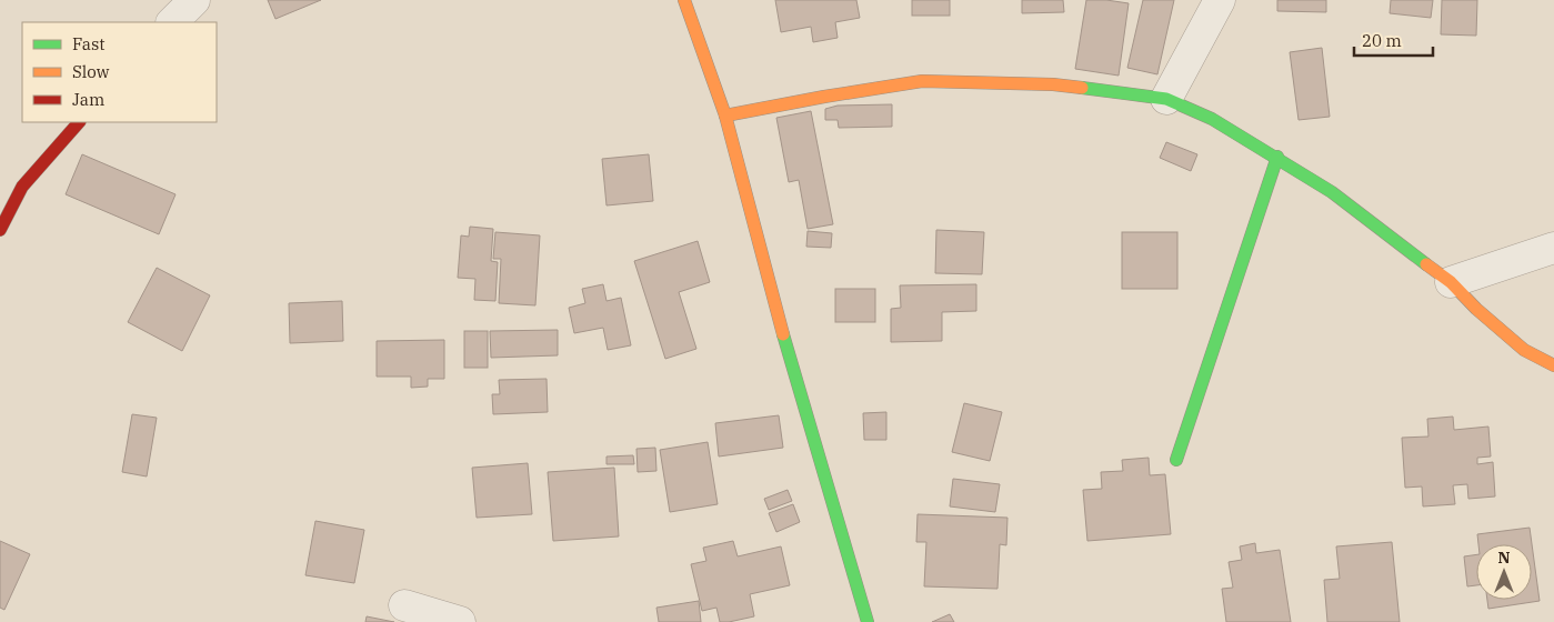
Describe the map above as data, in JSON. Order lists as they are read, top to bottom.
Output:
{
  "legend": ["Fast", "Slow", "Jam"],
  "scale_bar": "20 m",
  "north": "top"
}
